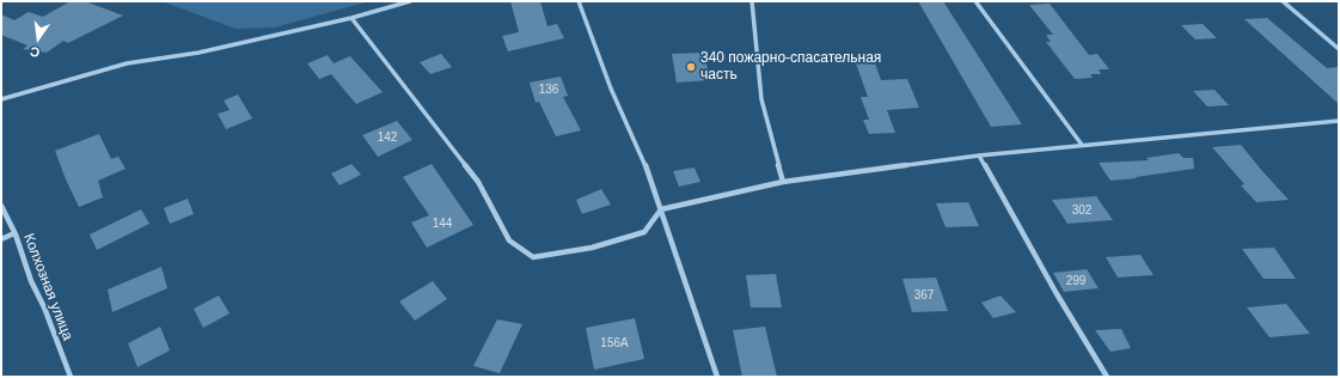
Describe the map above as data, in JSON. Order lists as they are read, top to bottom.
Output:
{
  "streets": {
    "street": ["Колхозная улица"]
  },
  "places": ["340 пожарно-спасательная часть"],
  "house_numbers": [
    "136",
    "142",
    "302",
    "144",
    "299",
    "367",
    "156А"
  ],
  "north": "bottom"
}
